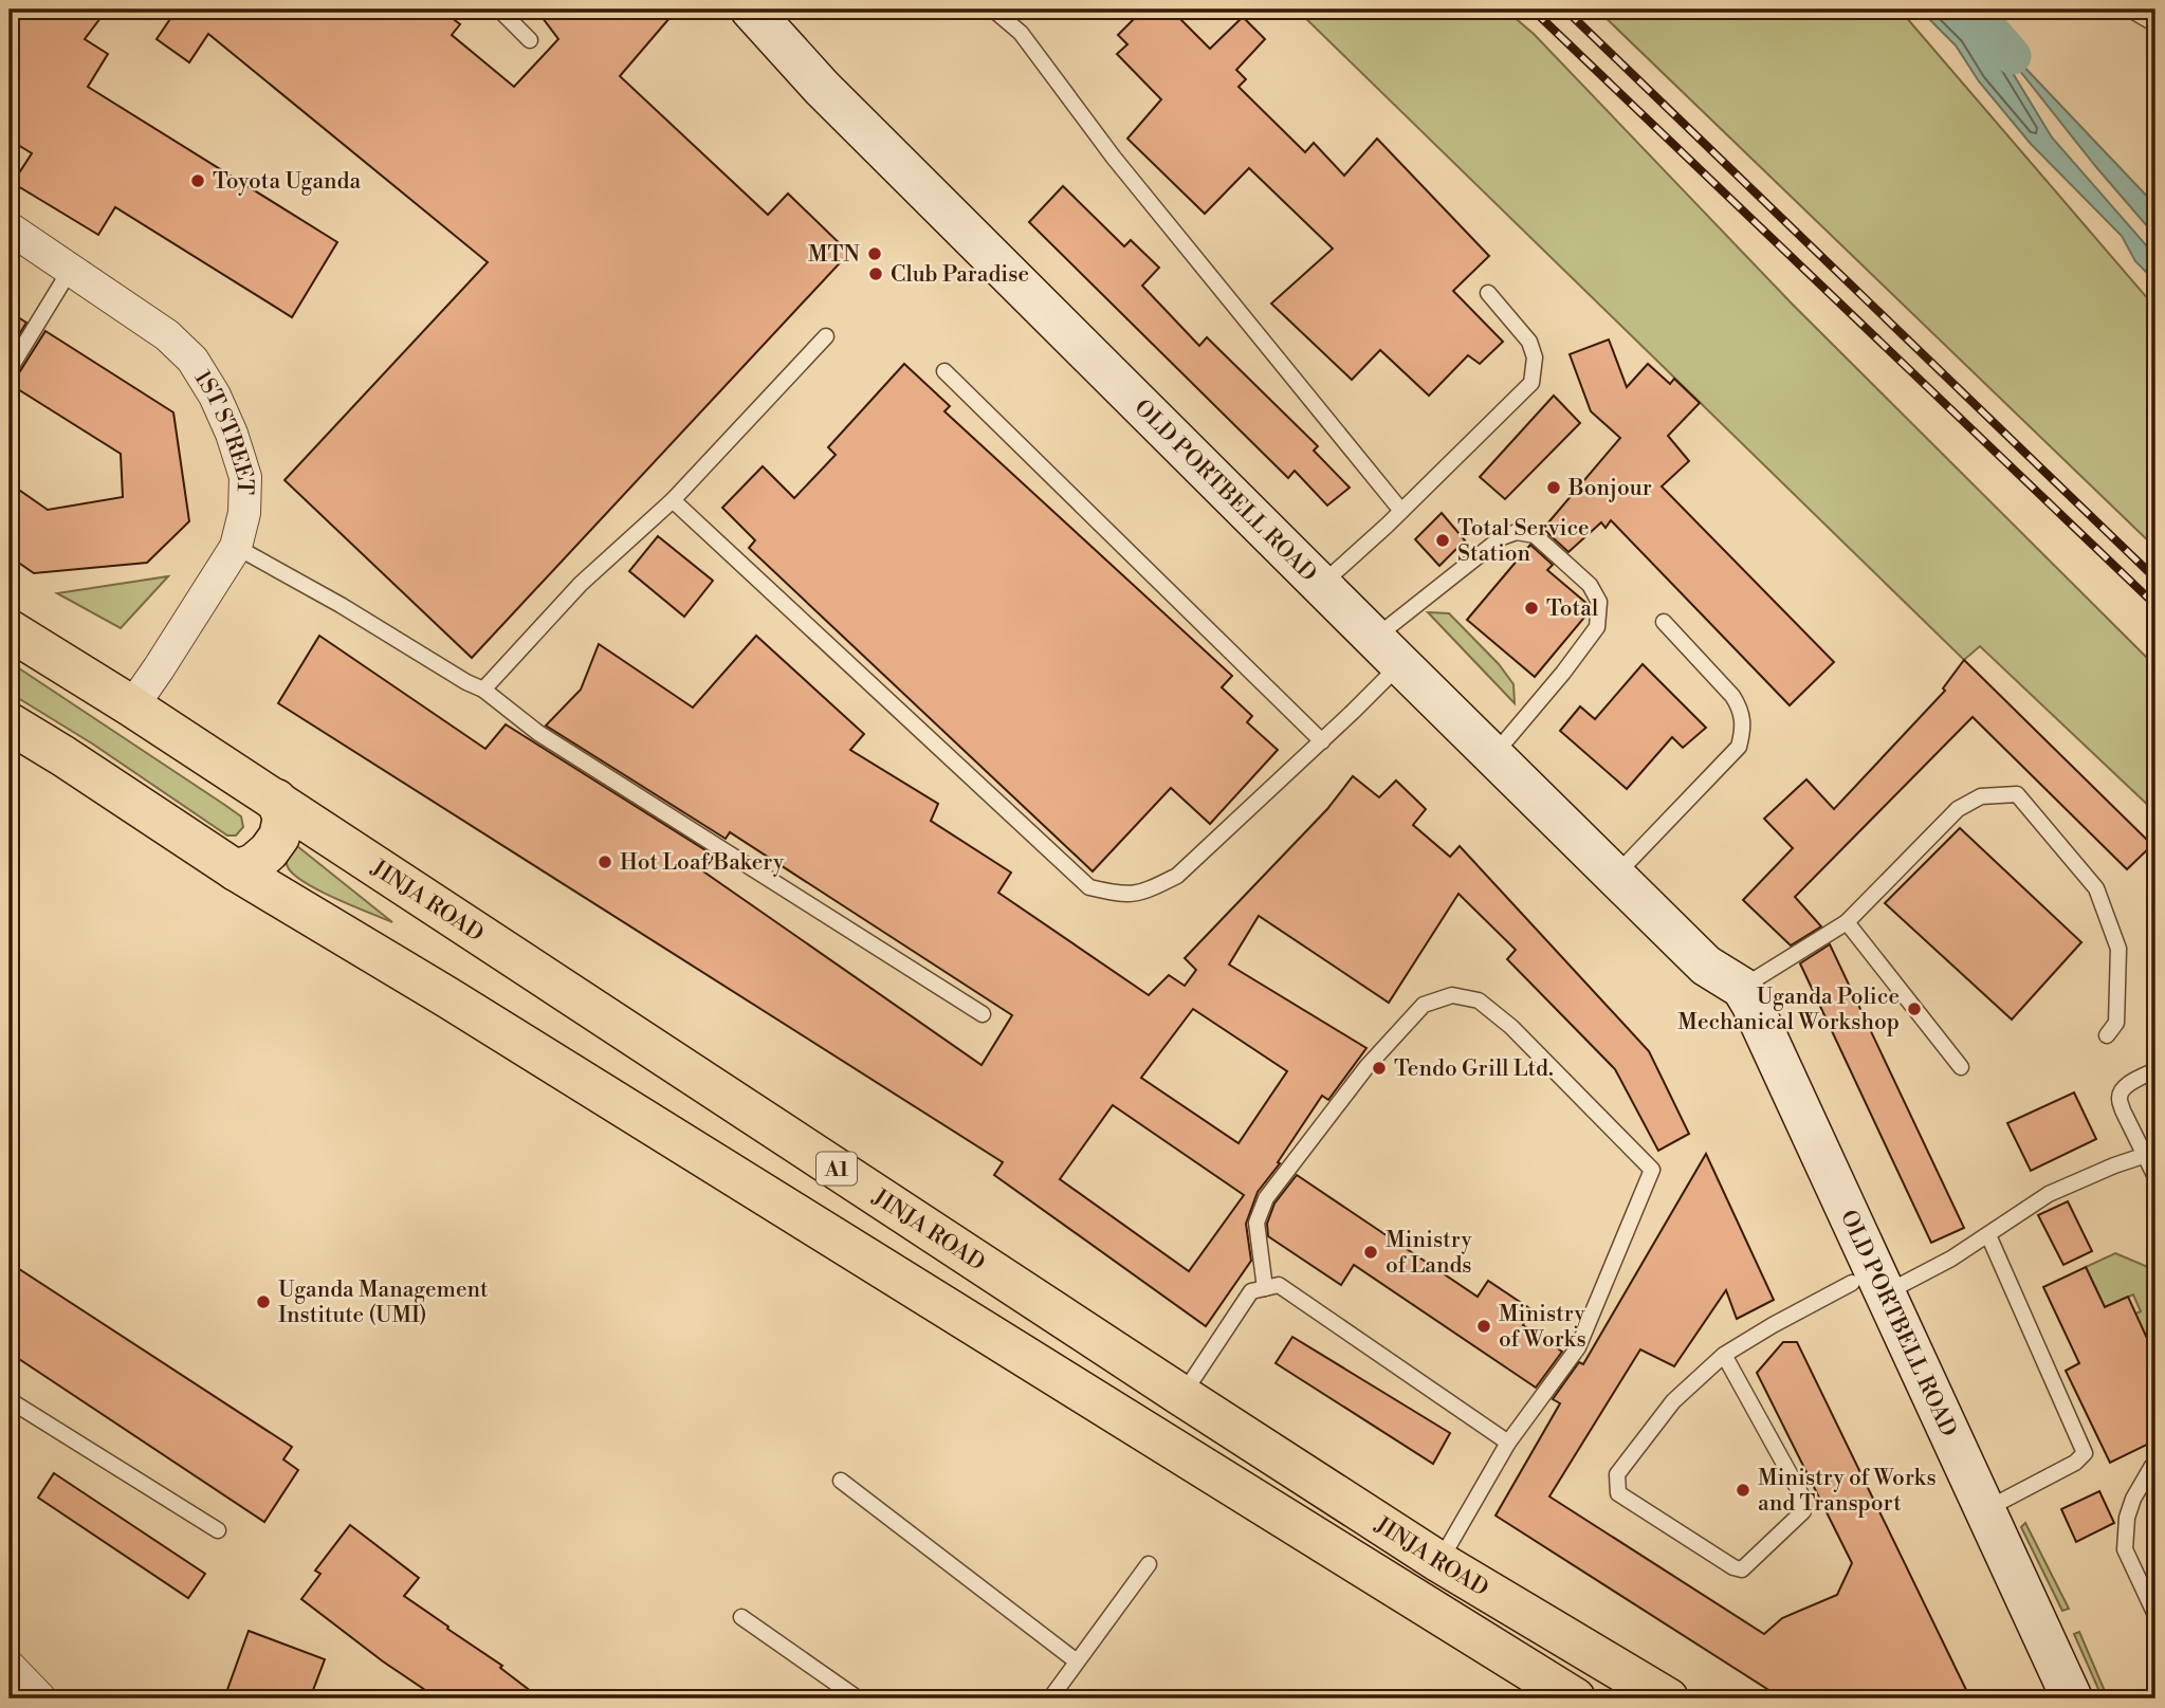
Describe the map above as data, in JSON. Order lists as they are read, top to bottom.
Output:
{
  "streets": {
    "highway": ["JINJA ROAD", "A1"],
    "main road": ["OLD PORTBELL ROAD"],
    "street": ["1ST STREET"]
  },
  "crossings": [
    ["1ST STREET", "JINJA ROAD"]
  ],
  "places": [
    "Toyota Uganda",
    "MTN",
    "Club Paradise",
    "Bonjour",
    "Total Service Station",
    "Total",
    "Hot Loaf Bakery",
    "Uganda Police Mechanical Workshop",
    "Tendo Grill Ltd.",
    "Ministry of Lands",
    "Uganda Management Institute (UMI)",
    "Ministry of Works",
    "Ministry of Works and Transport"
  ]
}
